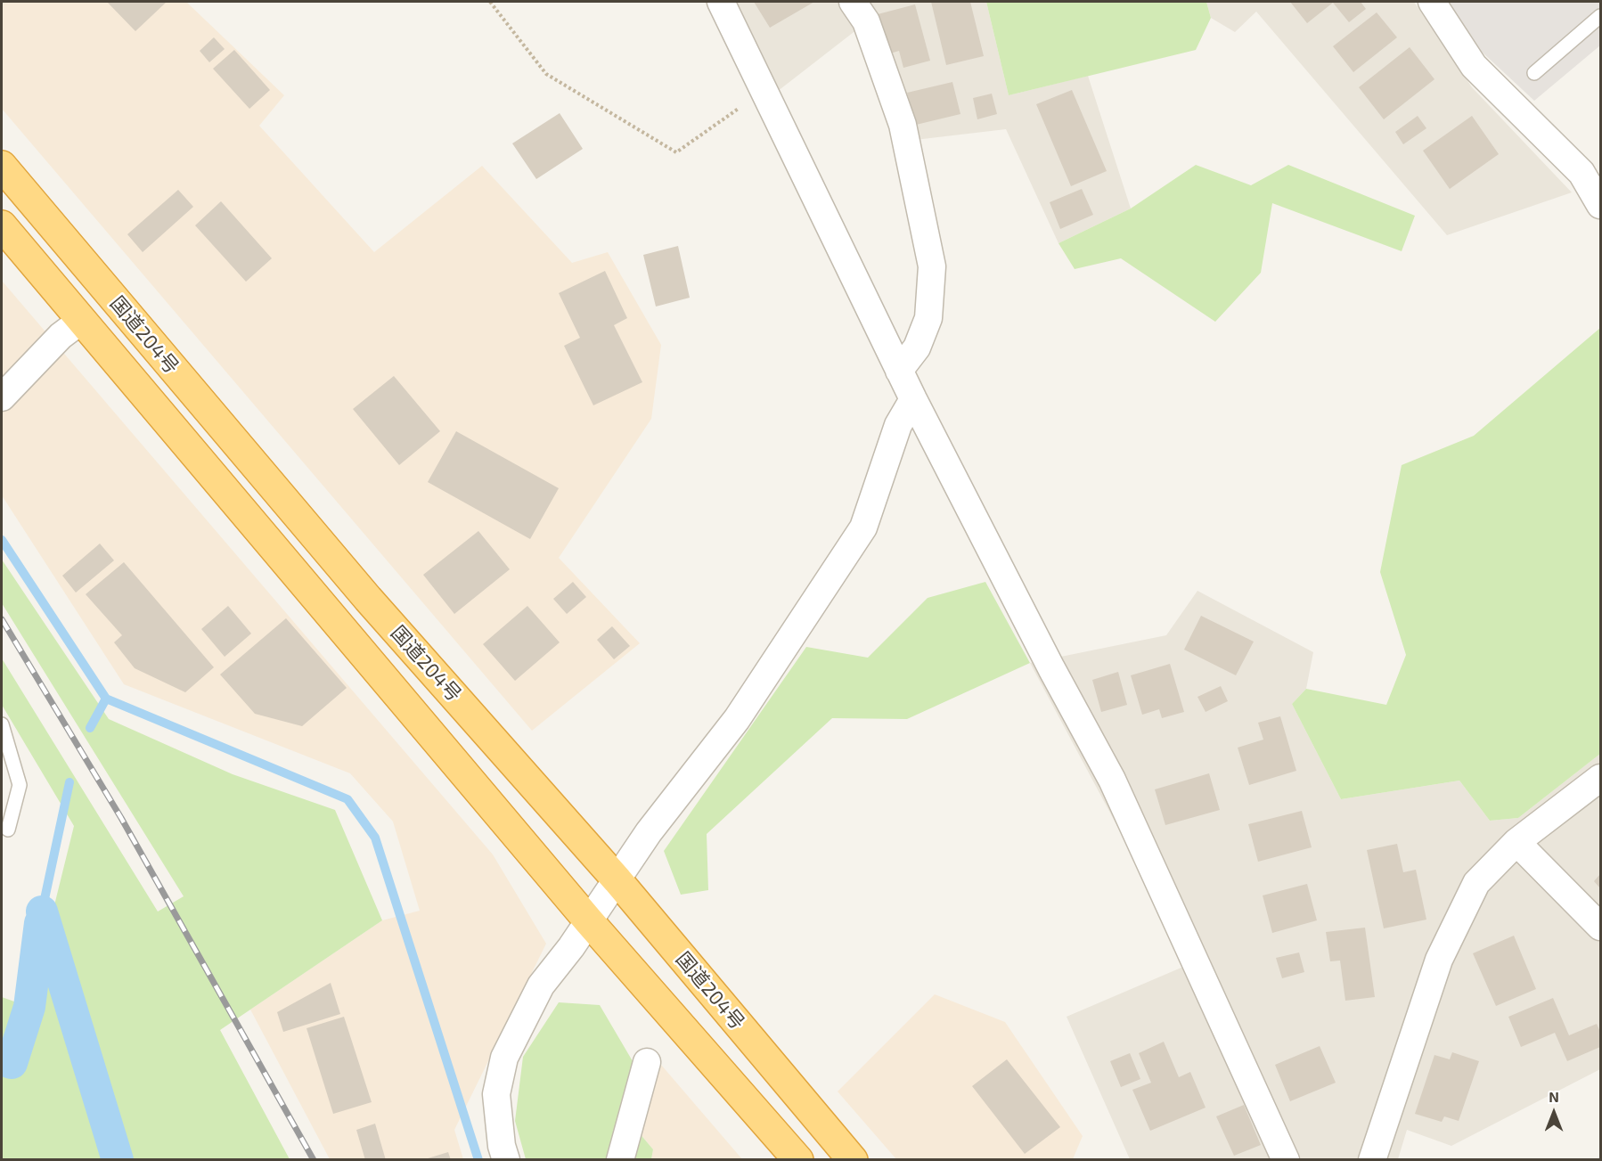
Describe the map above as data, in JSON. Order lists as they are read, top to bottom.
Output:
{
  "streets": {
    "highway": ["国道204号"]
  },
  "north": "top"
}
